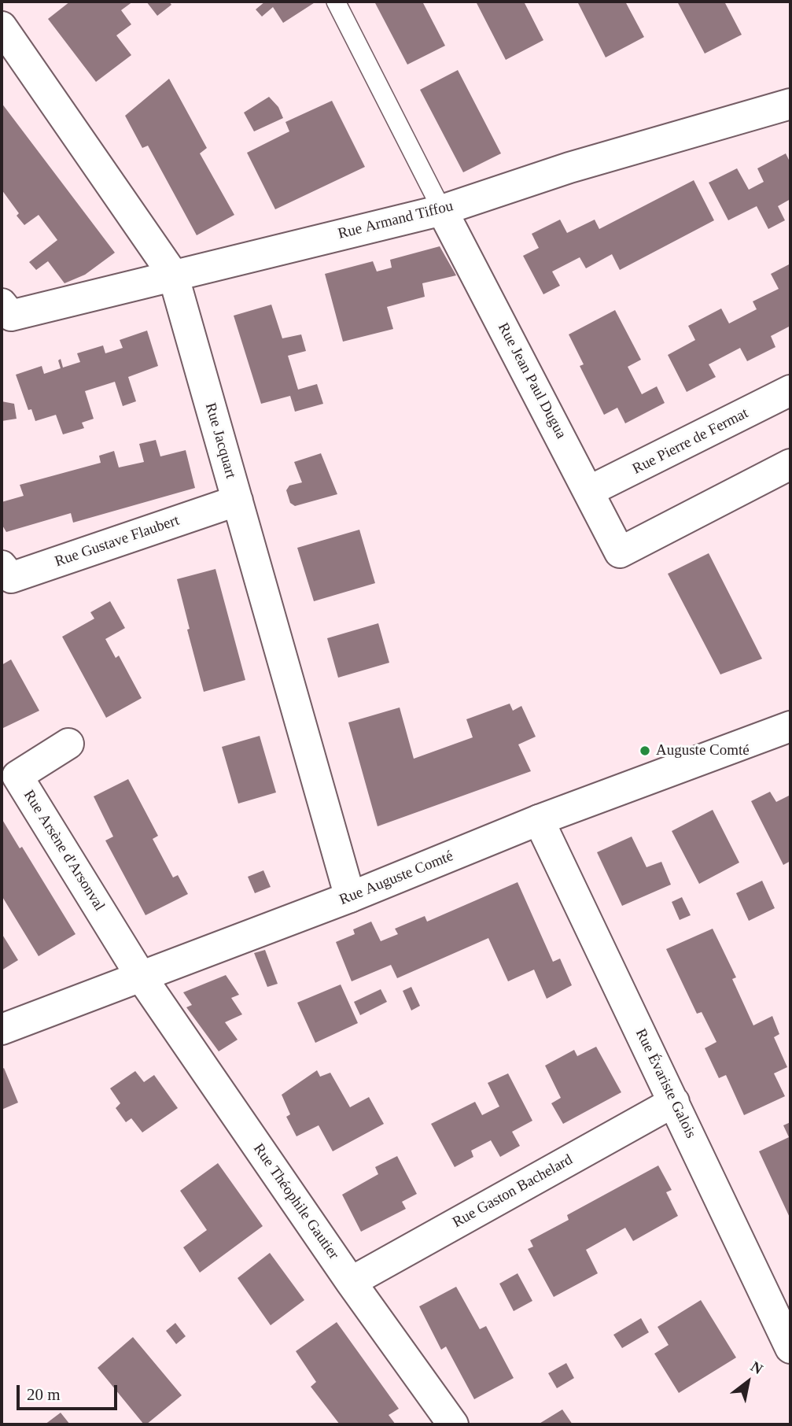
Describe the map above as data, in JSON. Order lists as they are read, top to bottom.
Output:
{
  "streets": {
    "street": [
      "Rue Armand Tiffou",
      "Rue Jean Paul Dugua",
      "Rue Jacquart",
      "Rue Pierre de Fermat",
      "Rue Gustave Flaubert",
      "Rue Arsène d'Arsonval",
      "Rue Auguste Comté",
      "Rue Évariste Galois",
      "Rue Gaston Bachelard",
      "Rue Théophile Gautier"
    ]
  },
  "crossings": [
    ["Rue Armand Tiffou", "Rue Jean Paul Dugua"],
    ["Rue Armand Tiffou", "Rue Jacquart"],
    ["Rue Jean Paul Dugua", "Rue Pierre de Fermat"],
    ["Rue Jacquart", "Rue Gustave Flaubert"],
    ["Rue Jacquart", "Rue Auguste Comté"],
    ["Rue Arsène d'Arsonval", "Rue Auguste Comté"],
    ["Rue Arsène d'Arsonval", "Rue Théophile Gautier"],
    ["Rue Auguste Comté", "Rue Évariste Galois"],
    ["Rue Auguste Comté", "Rue Théophile Gautier"],
    ["Rue Évariste Galois", "Rue Gaston Bachelard"],
    ["Rue Gaston Bachelard", "Rue Théophile Gautier"]
  ],
  "places": ["Auguste Comté"],
  "scale_bar": "20 m",
  "north": "top right"
}
